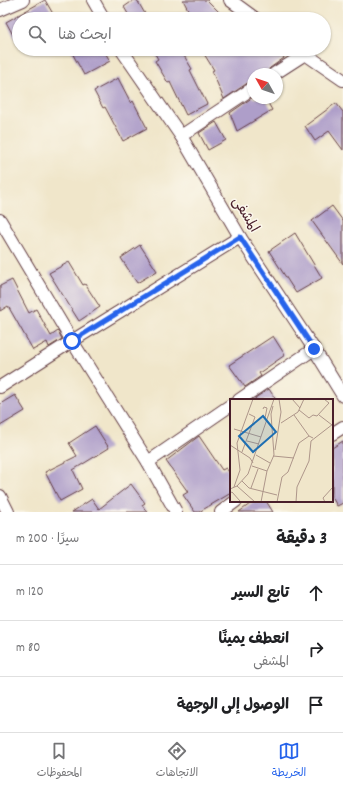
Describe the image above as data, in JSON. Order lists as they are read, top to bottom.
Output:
{
  "streets": {
    "street": ["المشفى"]
  },
  "north": "top left",
  "page": {
    "search": "ابحث هنا",
    "heading": ["3 دقيقة", "سيرًا · 200 m"],
    "list": [
      ["تابع السير", "120 m"],
      ["انعطف يمينًا", "المشفى", "80 m"],
      "الوصول إلى الوجهة"
    ],
    "nav": ["الخريطة", "الاتجاهات", "المحفوظات"]
  }
}
